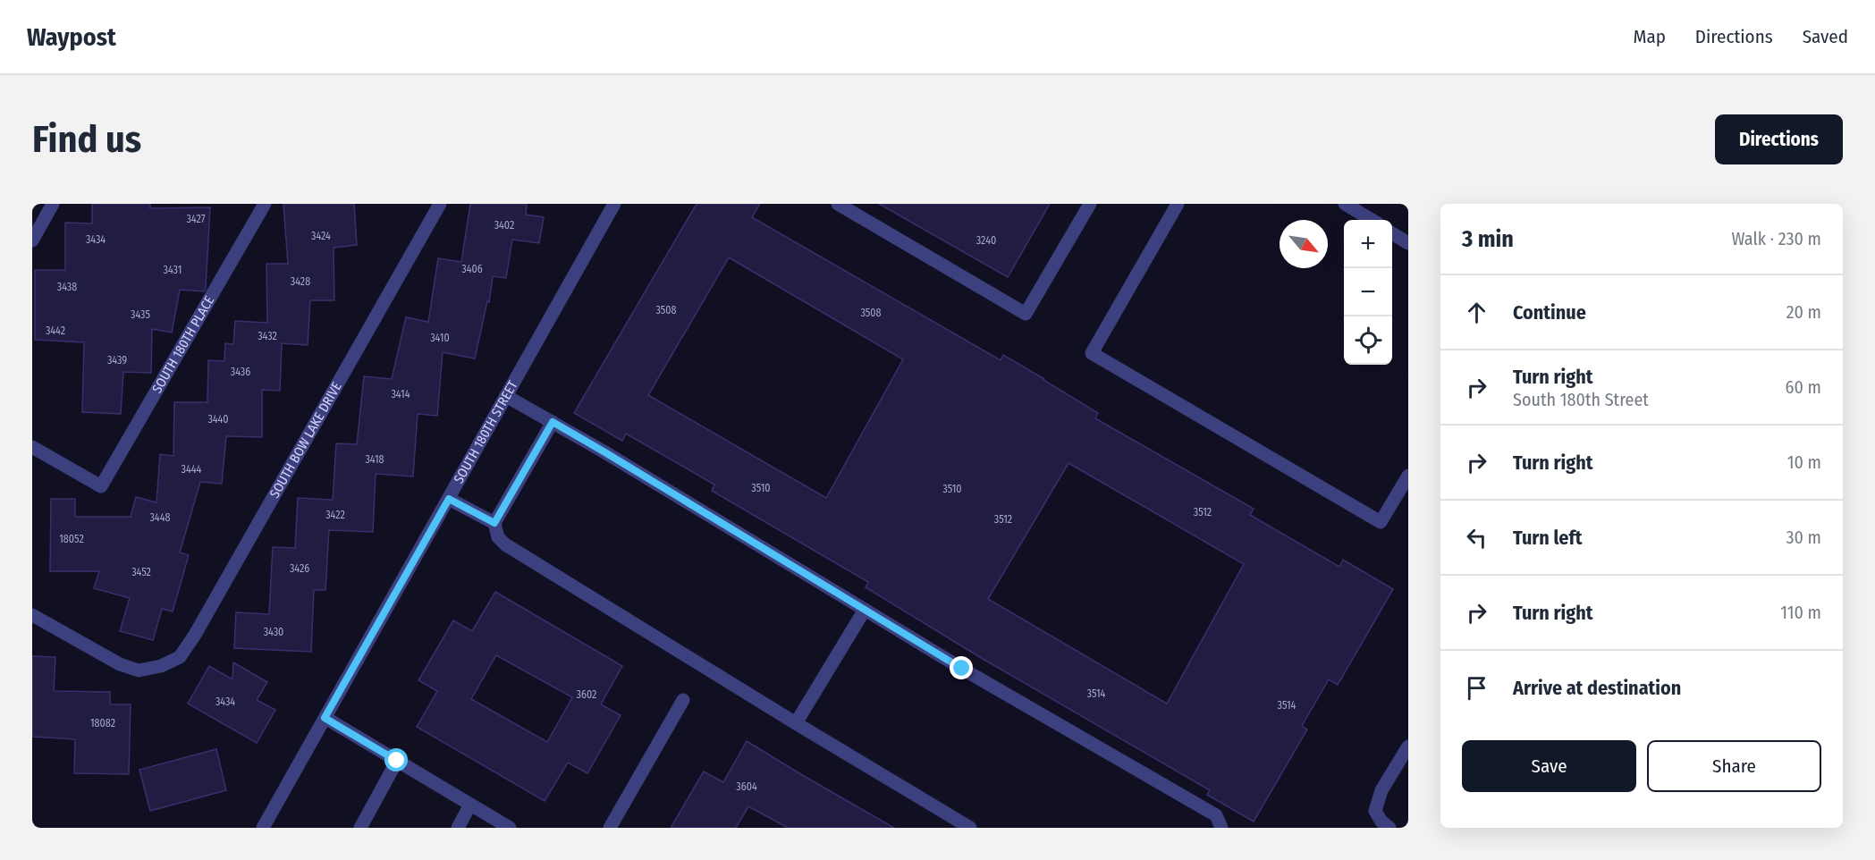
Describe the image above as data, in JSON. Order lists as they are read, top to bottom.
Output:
{
  "streets": {
    "street": ["SOUTH 180TH PLACE", "SOUTH 180TH STREET", "SOUTH BOW LAKE DRIVE"]
  },
  "house_numbers": [
    "3427",
    "3402",
    "3424",
    "3434",
    "3240",
    "3406",
    "3431",
    "3428",
    "3438",
    "3508",
    "3508",
    "3435",
    "3442",
    "3432",
    "3410",
    "3439",
    "3436",
    "3414",
    "3440",
    "3418",
    "3444",
    "3510",
    "3510",
    "3512",
    "3422",
    "3448",
    "3512",
    "18052",
    "3426",
    "3452",
    "3430",
    "3514",
    "3602",
    "3434",
    "3514",
    "18082",
    "3604"
  ],
  "north": "bottom right",
  "page": {
    "header": "Waypost",
    "nav": ["Map", "Directions", "Saved"],
    "buttons": [
      "Directions",
      ["Save", "Share"]
    ],
    "title": "Find us",
    "heading": ["3 min", "Walk · 230 m"],
    "map_buttons": ["+", "−"],
    "list": [
      ["Continue", "20 m"],
      ["Turn right", "South 180th Street", "60 m"],
      ["Turn right", "10 m"],
      ["Turn left", "30 m"],
      ["Turn right", "110 m"],
      "Arrive at destination"
    ]
  }
}
